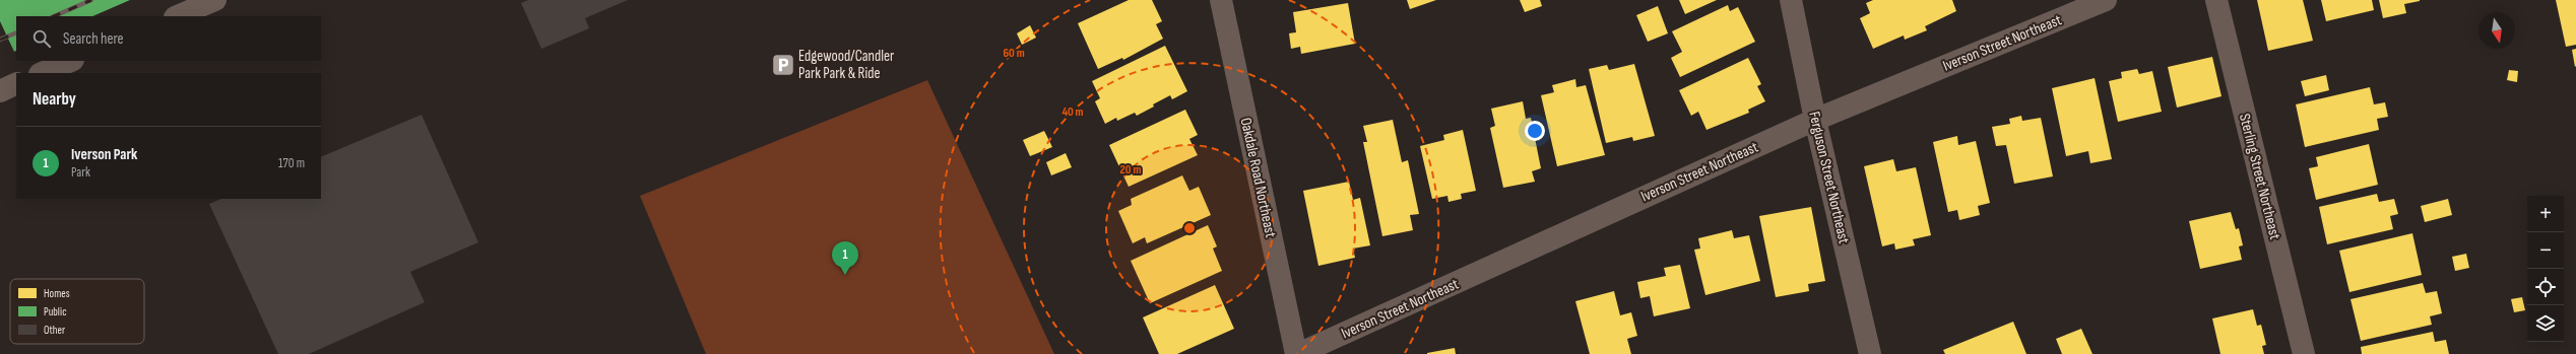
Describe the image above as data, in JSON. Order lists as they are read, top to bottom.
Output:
{
  "streets": {
    "street": [
      "Iverson Street Northeast",
      "Sterling Street Northeast",
      "Oakdale Road Northeast",
      "Ferguson Street Northeast"
    ]
  },
  "crossings": [
    ["Iverson Street Northeast", "Oakdale Road Northeast"],
    ["Iverson Street Northeast", "Ferguson Street Northeast"]
  ],
  "places": {
    "parking": ["Edgewood/Candler Park Park & Ride"]
  },
  "legend": ["Homes", "Public", "Other"],
  "north": "bottom",
  "page": {
    "search": "Search here",
    "heading": "Nearby",
    "list": [
      {
        "mark": "1",
        "name": "Iverson Park",
        "note": "Park",
        "value": "170 m"
      }
    ],
    "map_buttons": ["+", "−"],
    "pins": "1"
  },
  "rings": ["60 m", "40 m", "20 m"]
}
